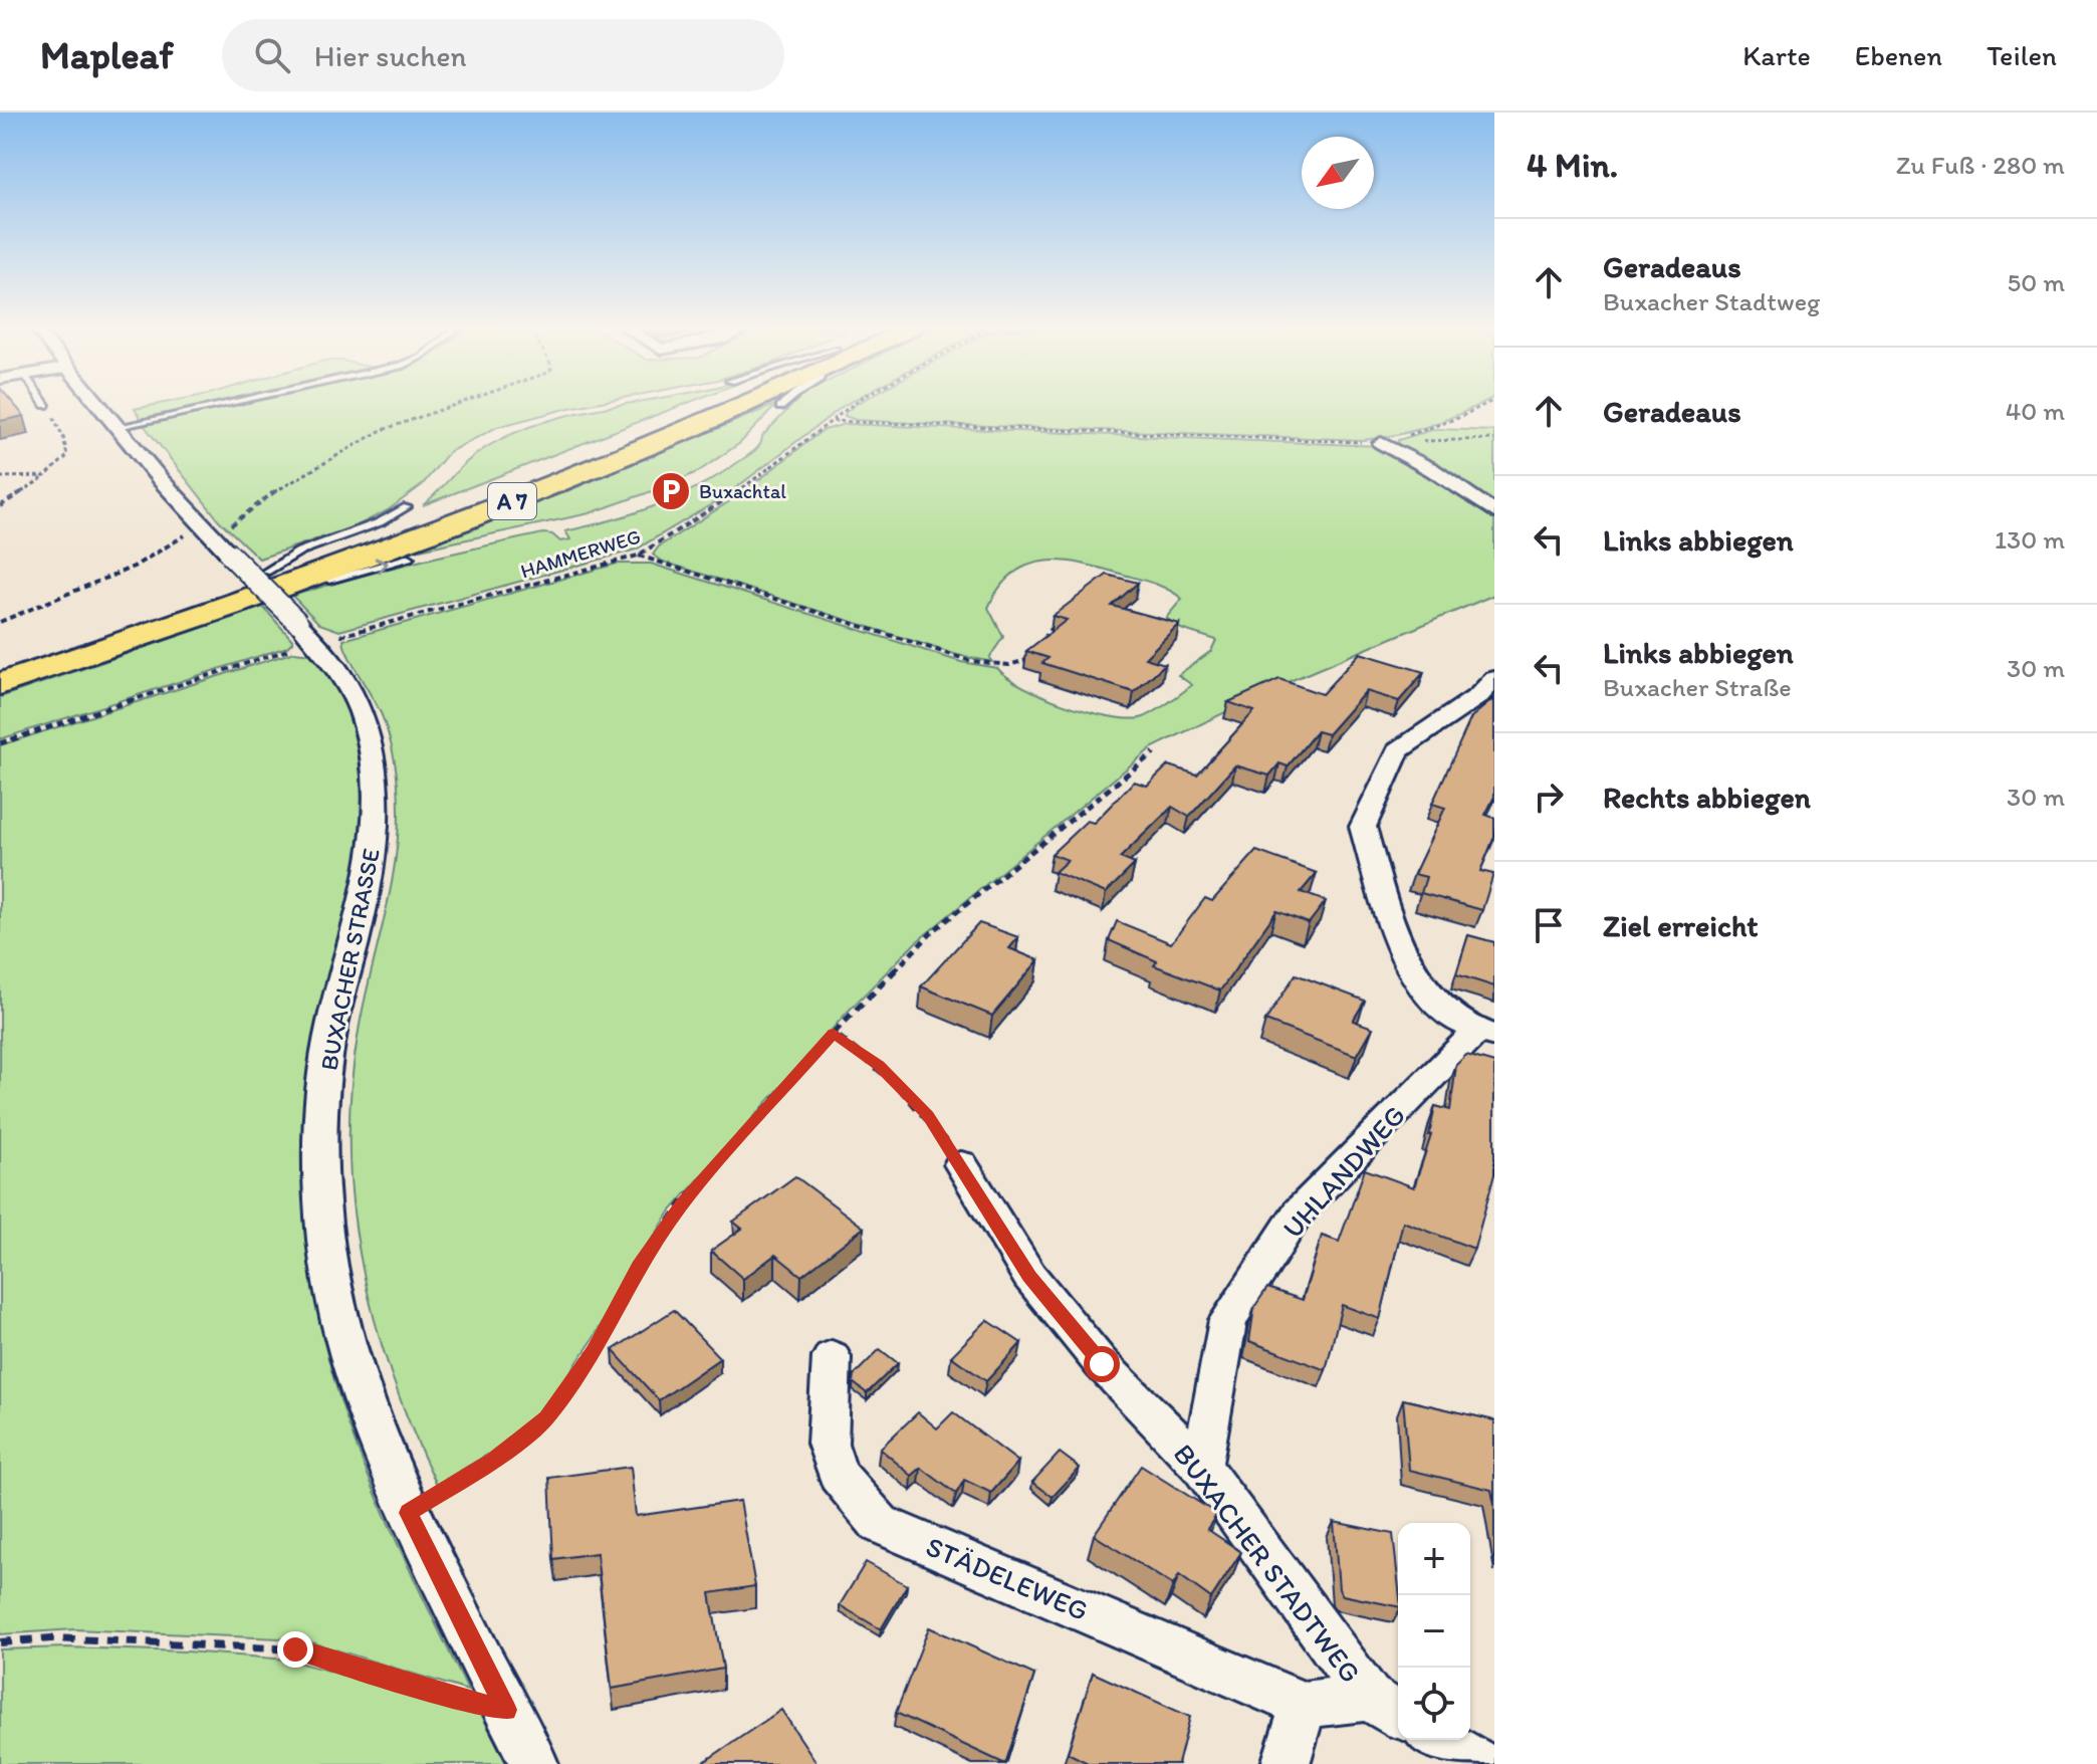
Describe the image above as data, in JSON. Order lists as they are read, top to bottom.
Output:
{
  "streets": {
    "highway": ["A 7"],
    "street": [
      "BUXACHER STRASSE",
      "UHLANDWEG",
      "BUXACHER STADTWEG",
      "STÄDELEWEG"
    ],
    "path": ["HAMMERWEG"]
  },
  "crossings": [
    ["HAMMERWEG", "BUXACHER STRASSE"],
    ["UHLANDWEG", "BUXACHER STADTWEG"]
  ],
  "places": {
    "parking": ["Buxachtal"]
  },
  "north": "bottom left",
  "page": {
    "header": "Mapleaf",
    "search": "Hier suchen",
    "nav": ["Karte", "Ebenen", "Teilen"],
    "heading": ["4 Min.", "Zu Fuß · 280 m"],
    "list": [
      ["Geradeaus", "Buxacher Stadtweg", "50 m"],
      ["Geradeaus", "40 m"],
      ["Links abbiegen", "130 m"],
      ["Links abbiegen", "Buxacher Straße", "30 m"],
      ["Rechts abbiegen", "30 m"],
      "Ziel erreicht"
    ],
    "map_buttons": ["+", "−"]
  }
}
